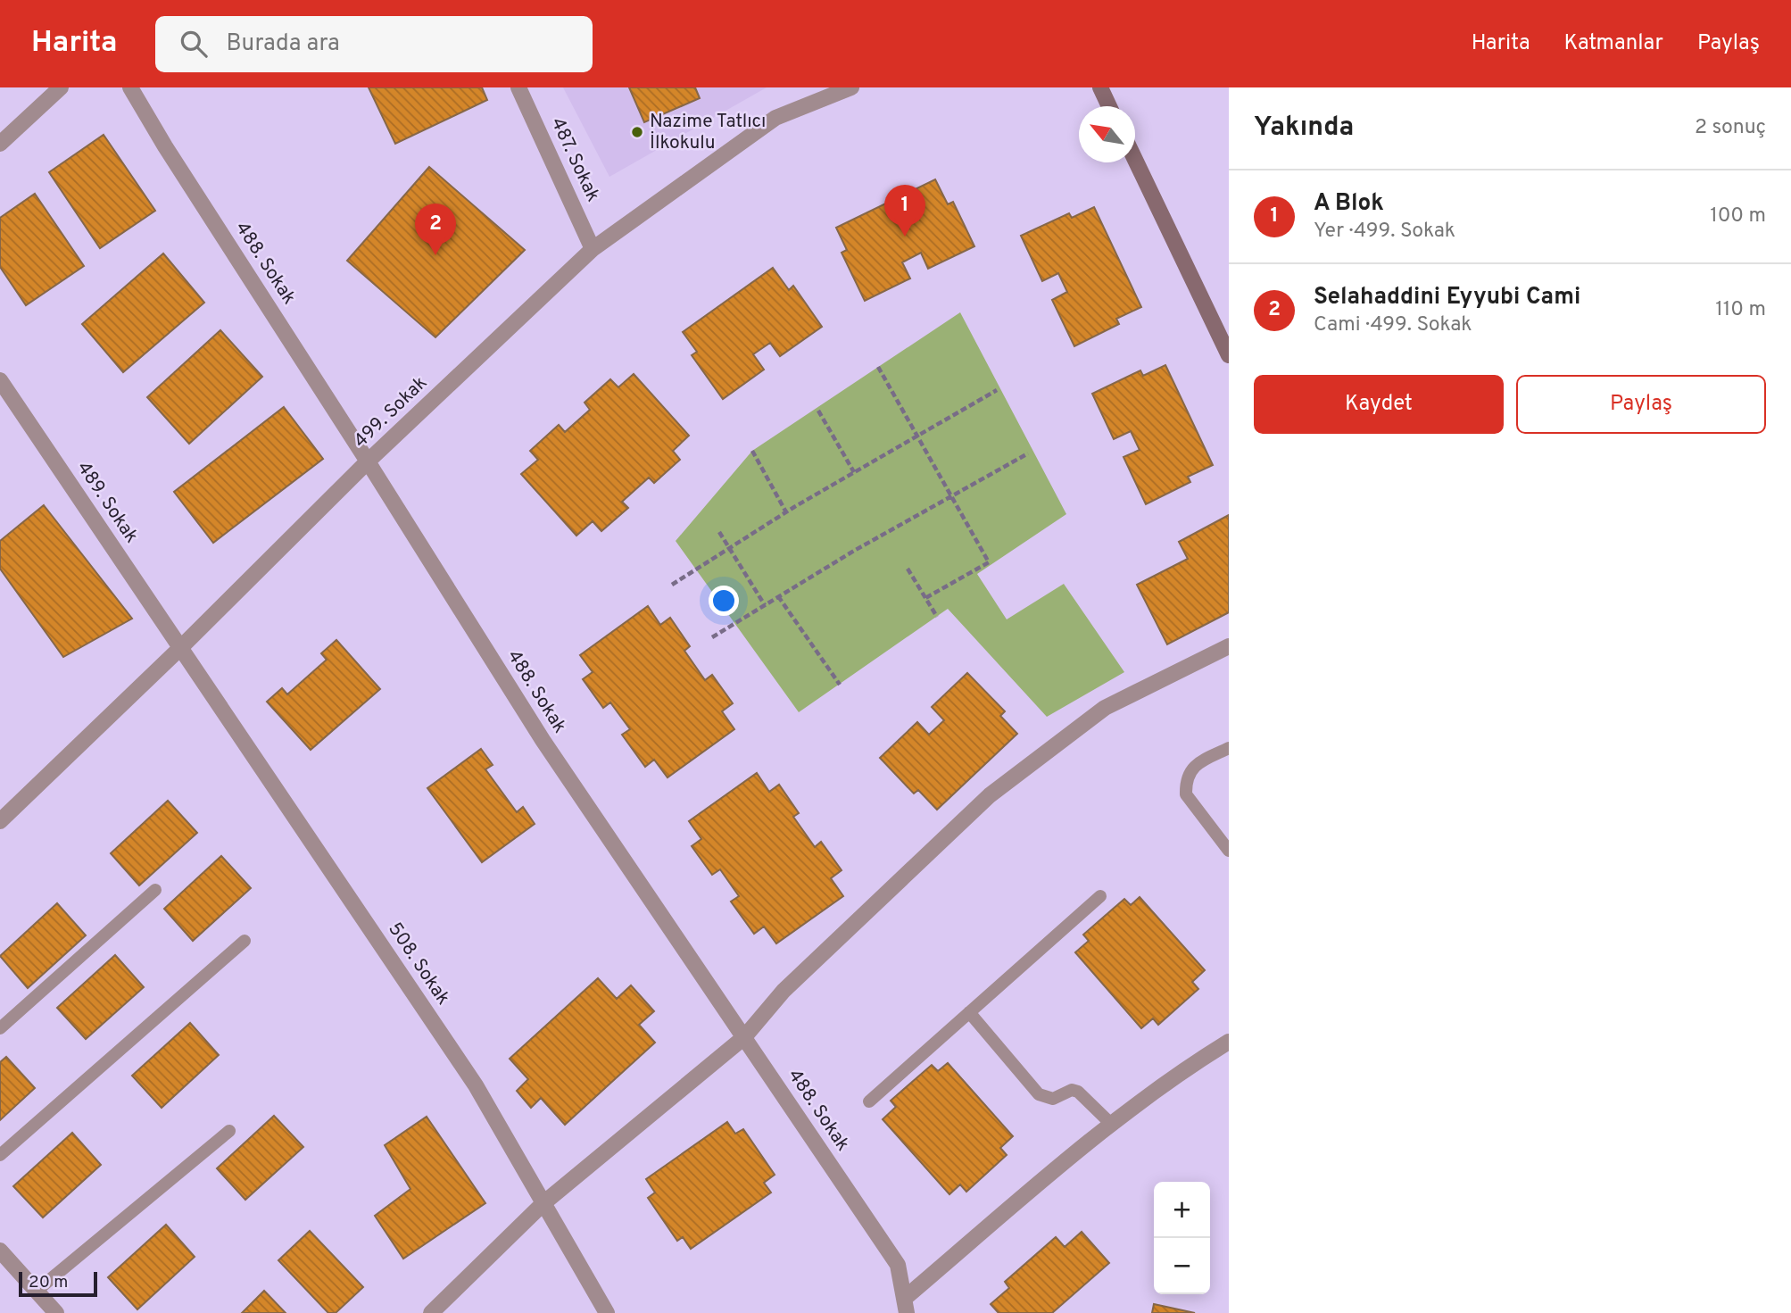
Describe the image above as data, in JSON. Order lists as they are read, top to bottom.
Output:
{
  "streets": {
    "street": [
      "487. Sokak",
      "488. Sokak",
      "499. Sokak",
      "489. Sokak",
      "508. Sokak"
    ]
  },
  "crossings": [
    ["487. Sokak", "499. Sokak"],
    ["488. Sokak", "499. Sokak"],
    ["499. Sokak", "489. Sokak"],
    ["499. Sokak", "508. Sokak"],
    ["489. Sokak", "508. Sokak"]
  ],
  "places": ["Nazime Tatlıcı İlkokulu"],
  "scale_bar": "20 m",
  "north": "top left",
  "page": {
    "header": "Harita",
    "search": "Burada ara",
    "nav": ["Harita", "Katmanlar", "Paylaş"],
    "heading": ["Yakında", "2 sonuç"],
    "list": [
      {
        "mark": "1",
        "name": "A Blok",
        "note": "Yer · 499. Sokak",
        "value": "100 m"
      },
      {
        "mark": "2",
        "name": "Selahaddini Eyyubi Cami",
        "note": "Cami · 499. Sokak",
        "value": "110 m"
      }
    ],
    "pins": ["1", "2"],
    "buttons": ["Kaydet", "Paylaş"],
    "map_buttons": ["+", "−"],
    "scale": "20 m"
  }
}
